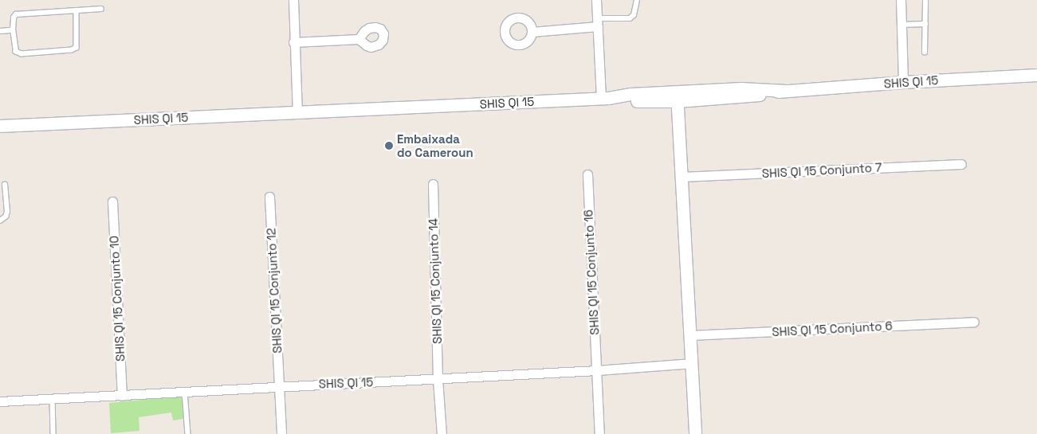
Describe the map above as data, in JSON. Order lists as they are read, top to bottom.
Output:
{
  "streets": {
    "street": [
      "SHIS QI 15",
      "SHIS QI 15 Conjunto 7",
      "SHIS QI 15 Conjunto 16",
      "SHIS QI 15 Conjunto 14",
      "SHIS QI 15 Conjunto 12",
      "SHIS QI 15 Conjunto 10",
      "SHIS QI 15 Conjunto 6"
    ]
  },
  "crossings": [
    ["SHIS QI 15", "SHIS QI 15 Conjunto 16"],
    ["SHIS QI 15", "SHIS QI 15 Conjunto 14"],
    ["SHIS QI 15", "SHIS QI 15 Conjunto 12"],
    ["SHIS QI 15", "SHIS QI 15 Conjunto 10"]
  ],
  "places": ["Embaixada do Cameroun"]
}
